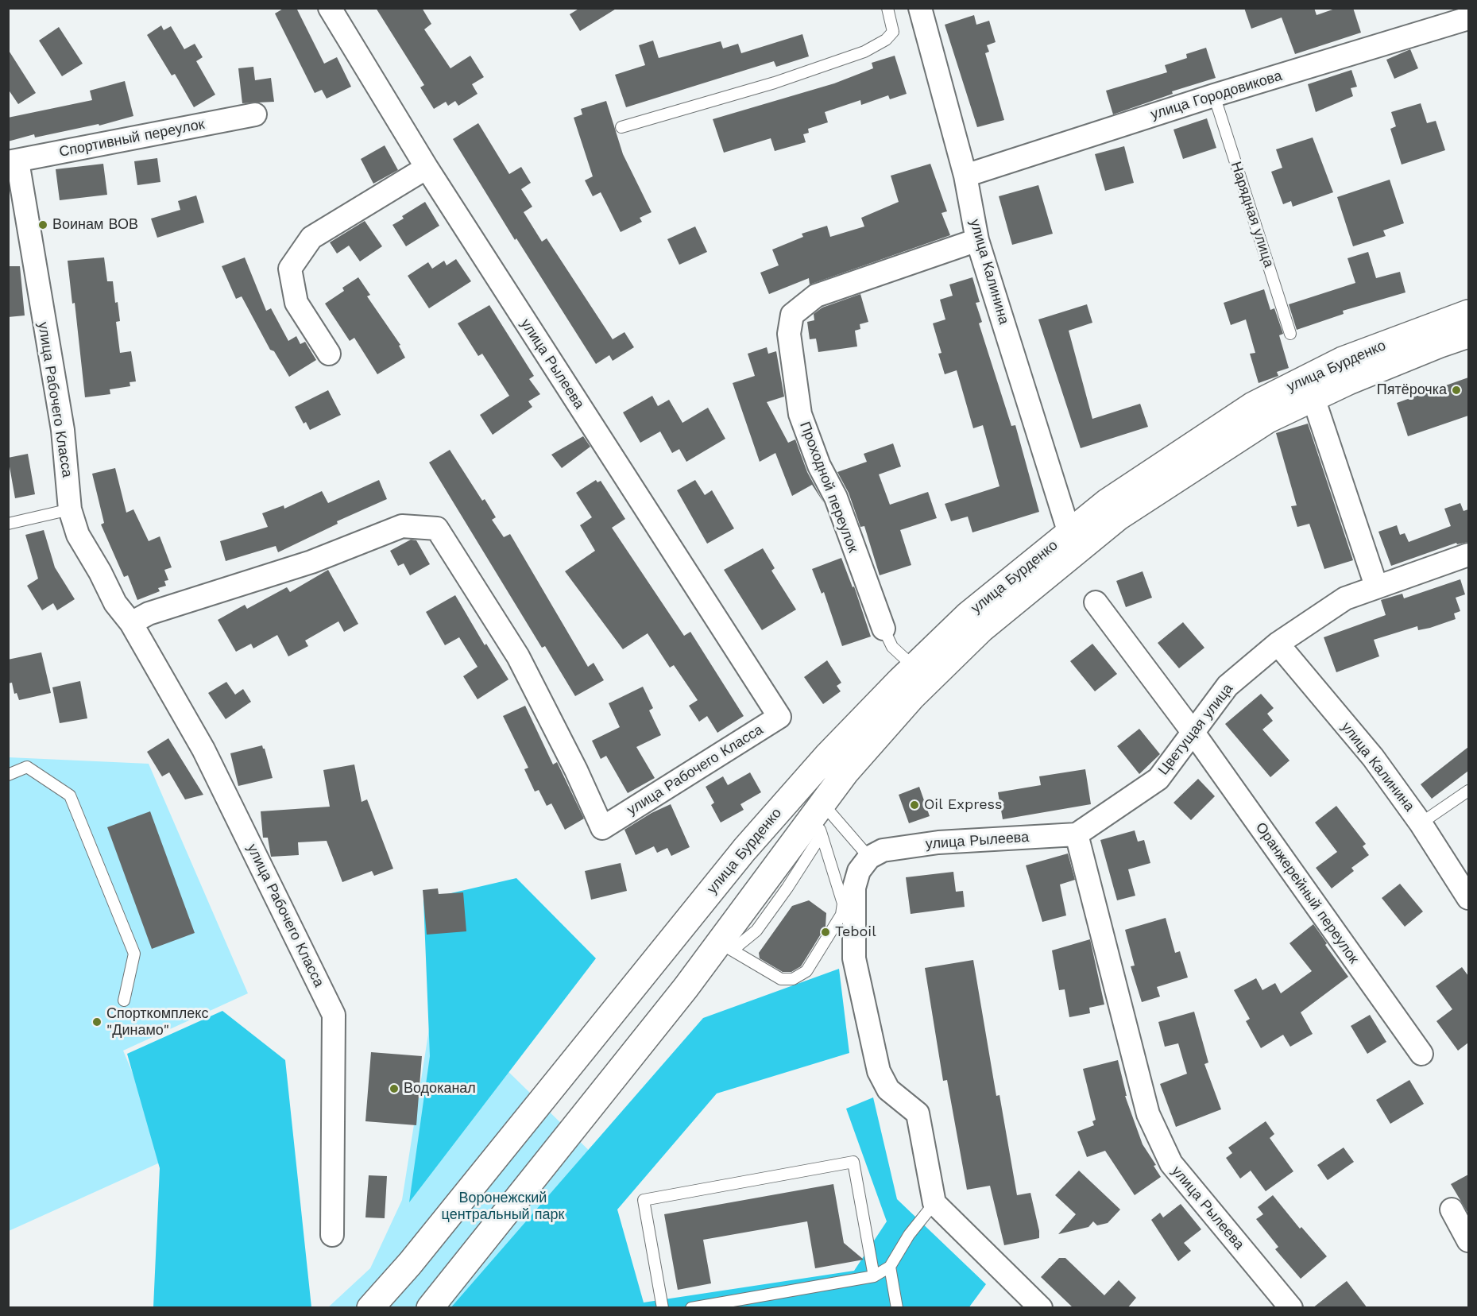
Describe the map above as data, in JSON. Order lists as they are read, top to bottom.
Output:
{
  "streets": {
    "main road": ["улица Бурденко"],
    "street": [
      "улица Городовикова",
      "Спортивный переулок",
      "улица Калинина",
      "улица Рылеева",
      "улица Рабочего Класса",
      "Проходной переулок",
      "Цветущая улица",
      "Оранжерейный переулок"
    ],
    "lane": ["Нарядная улица"]
  },
  "crossings": [
    ["улица Городовикова", "Нарядная улица"],
    ["улица Городовикова", "улица Калинина"],
    ["Спортивный переулок", "улица Рабочего Класса"],
    ["улица Калинина", "улица Бурденко"],
    ["улица Калинина", "Проходной переулок"],
    ["улица Калинина", "Цветущая улица"],
    ["улица Рылеева", "улица Рабочего Класса"],
    ["улица Рылеева", "Цветущая улица"],
    ["Цветущая улица", "Оранжерейный переулок"]
  ],
  "parks": ["Воронежский центральный парк"],
  "places": [
    "Воинам ВОВ",
    "Пятёрочка",
    "Oil Express",
    "Teboil",
    "Спорткомплекс \"Динамо\"",
    "Водоканал"
  ]
}
